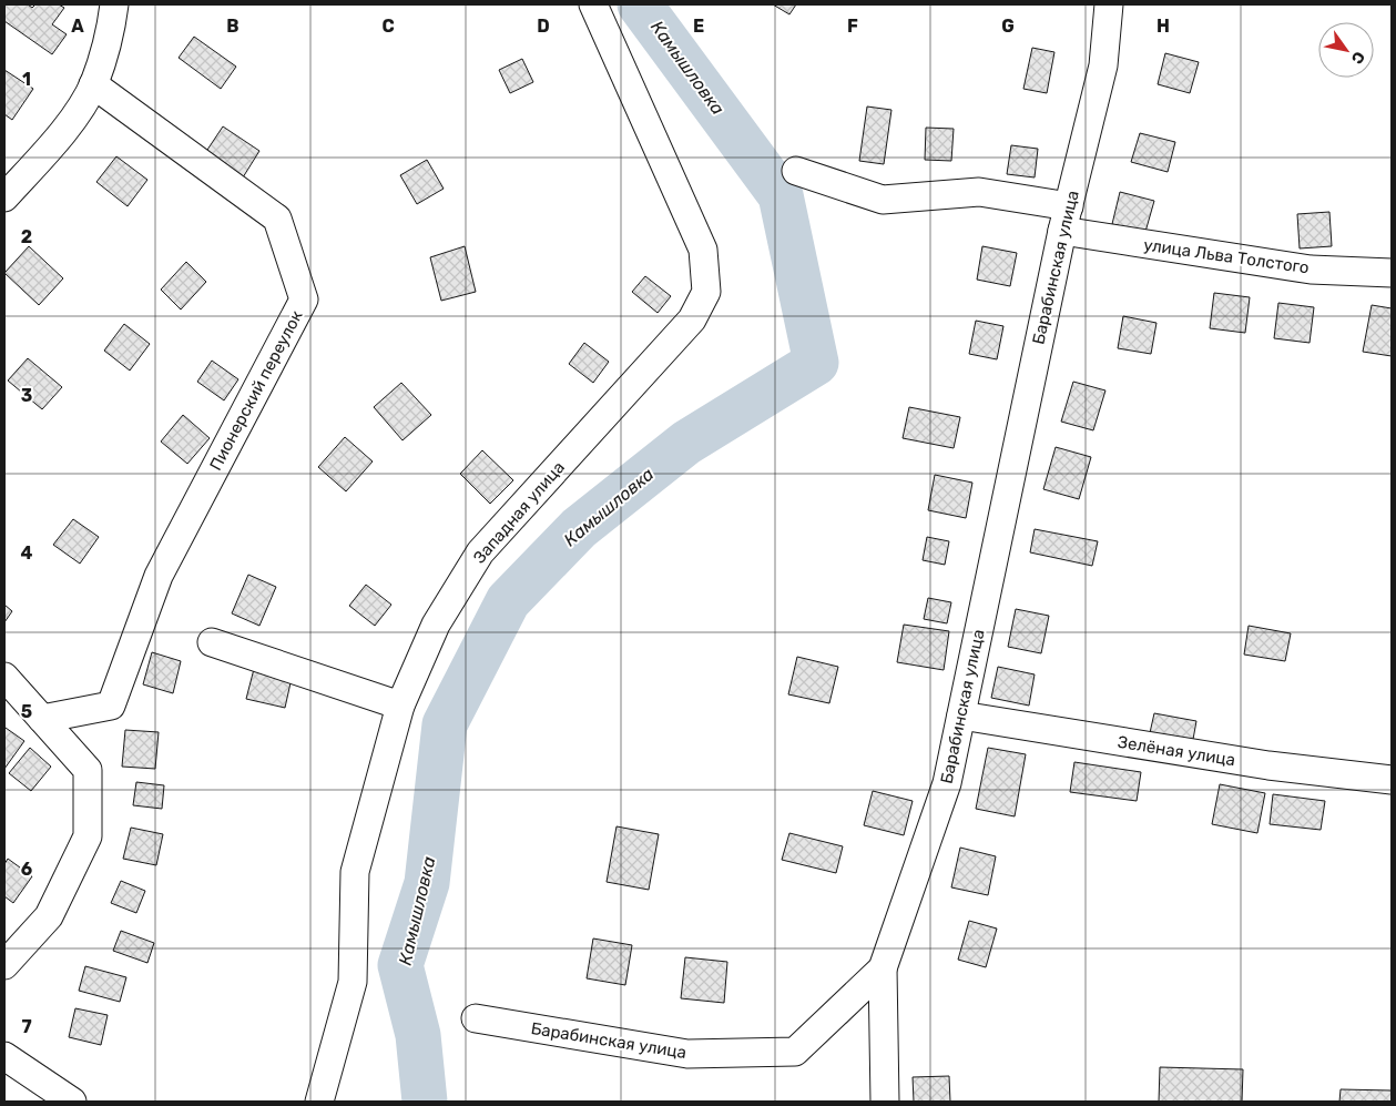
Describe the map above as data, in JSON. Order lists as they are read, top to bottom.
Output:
{
  "streets": {
    "street": [
      "улица Льва Толстого",
      "Барабинская улица",
      "Пионерский переулок",
      "Западная улица",
      "Зелёная улица"
    ]
  },
  "crossings": [
    ["улица Льва Толстого", "Барабинская улица"],
    ["Барабинская улица", "Зелёная улица"]
  ],
  "water": ["Камышловка"],
  "north": "bottom right",
  "grid": {
    "columns": [
      "A",
      "B",
      "C",
      "D",
      "E",
      "F",
      "G",
      "H"
    ],
    "rows": [
      "1",
      "2",
      "3",
      "4",
      "5",
      "6",
      "7"
    ]
  }
}
